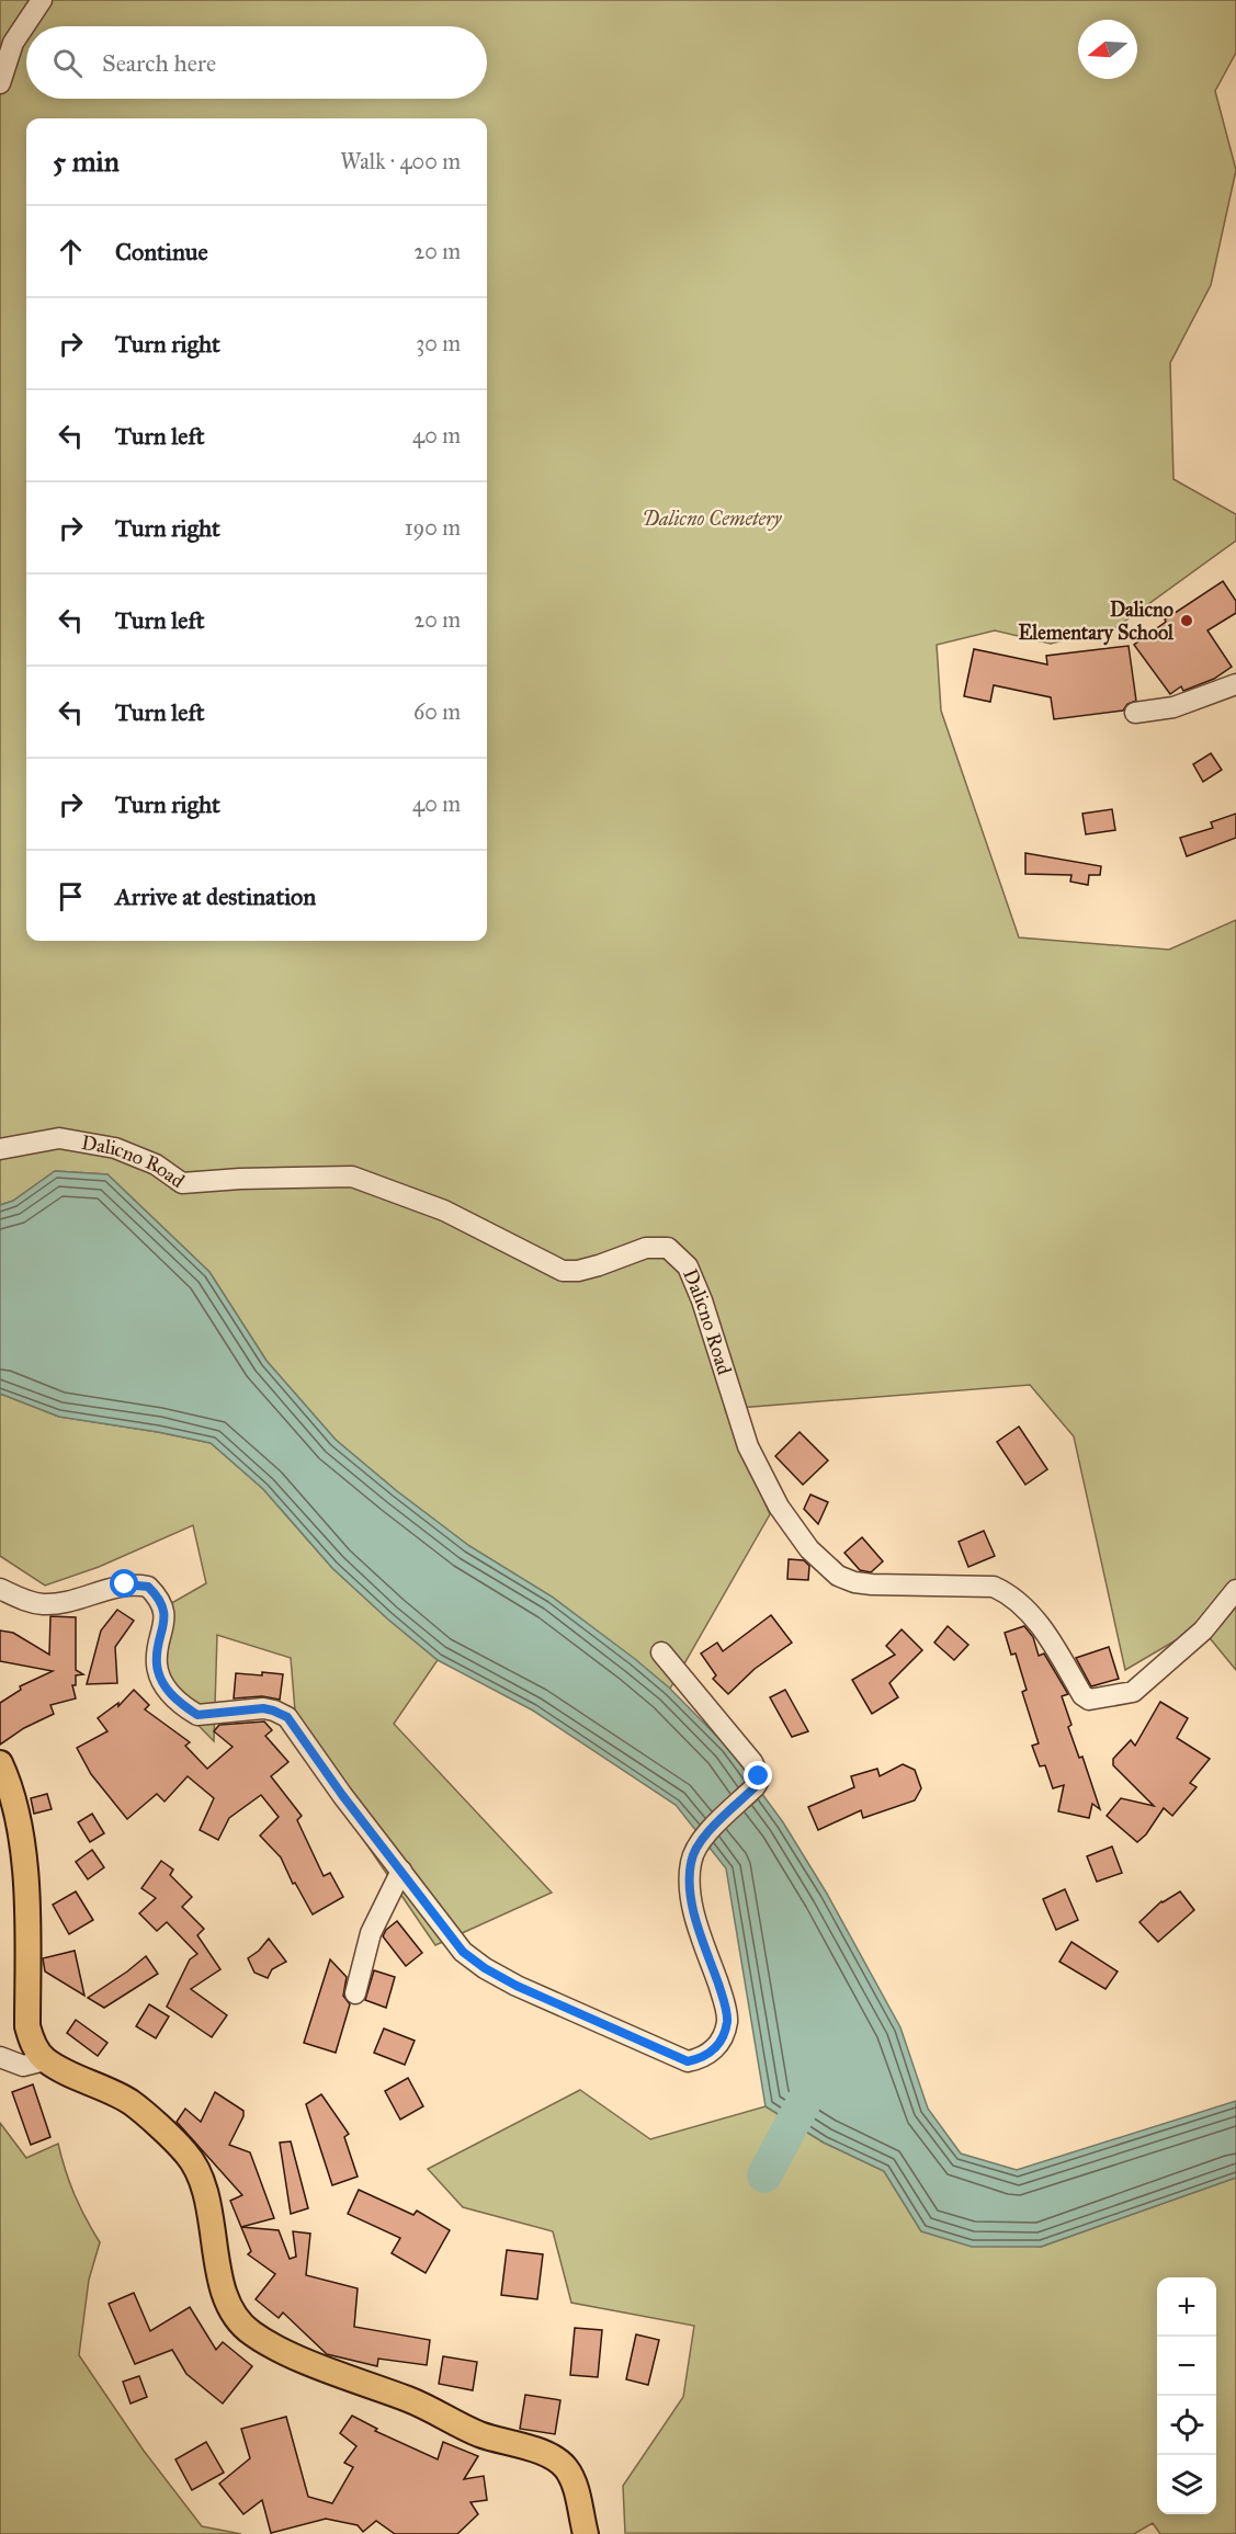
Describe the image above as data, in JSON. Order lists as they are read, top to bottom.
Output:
{
  "streets": {
    "street": ["Dalicno Road"]
  },
  "parks": ["Dalicno Cemetery"],
  "places": ["Dalicno Elementary School"],
  "north": "left",
  "page": {
    "search": "Search here",
    "heading": ["5 min", "Walk · 400 m"],
    "list": [
      ["Continue", "20 m"],
      ["Turn right", "30 m"],
      ["Turn left", "40 m"],
      ["Turn right", "190 m"],
      ["Turn left", "20 m"],
      ["Turn left", "60 m"],
      ["Turn right", "40 m"],
      "Arrive at destination"
    ],
    "map_buttons": ["+", "−"]
  }
}
